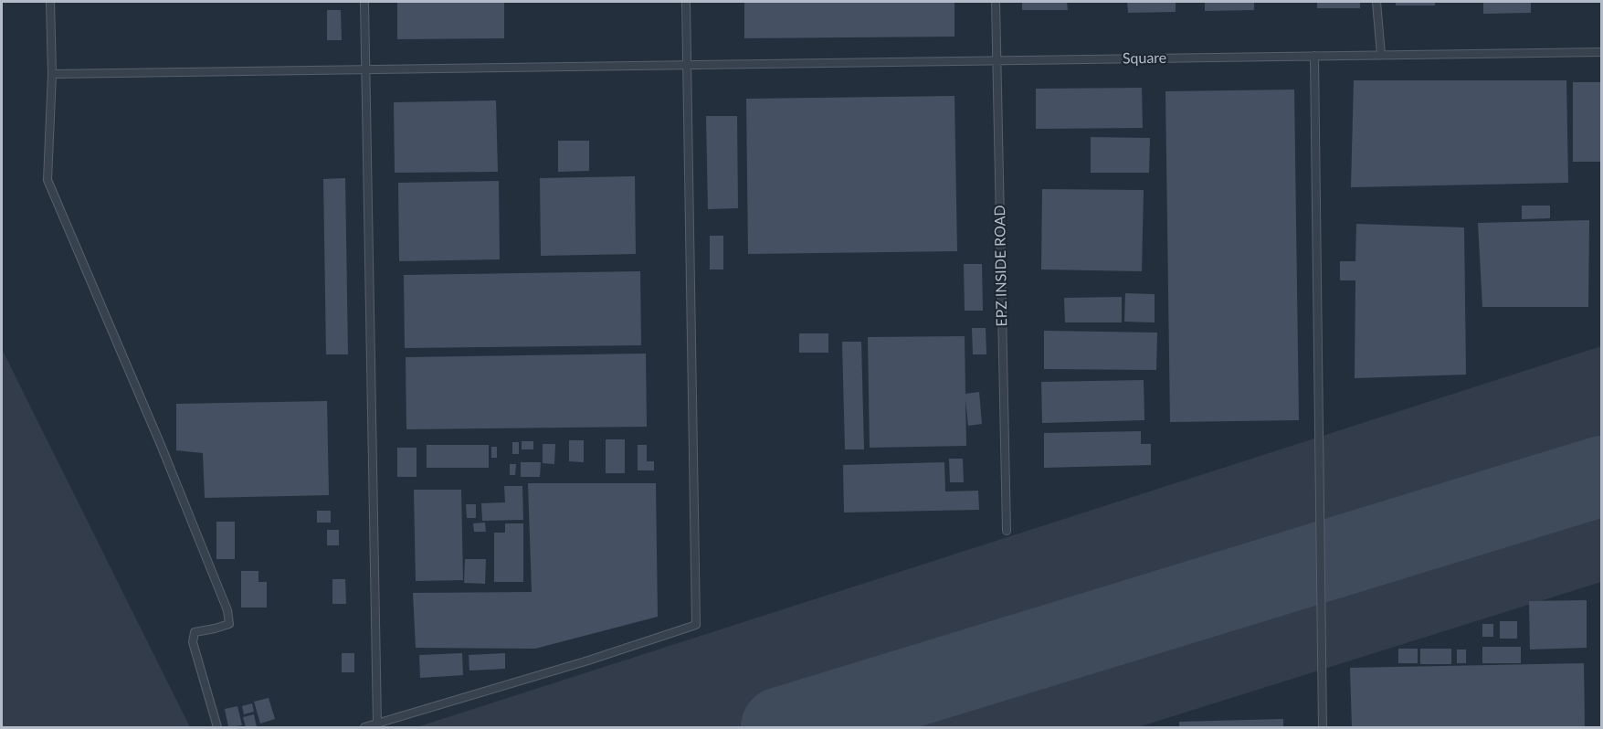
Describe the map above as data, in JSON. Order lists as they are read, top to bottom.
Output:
{
  "streets": {
    "lane": ["Square", "EPZ INSIDE ROAD"]
  },
  "crossings": [
    ["Square", "EPZ INSIDE ROAD"]
  ]
}
